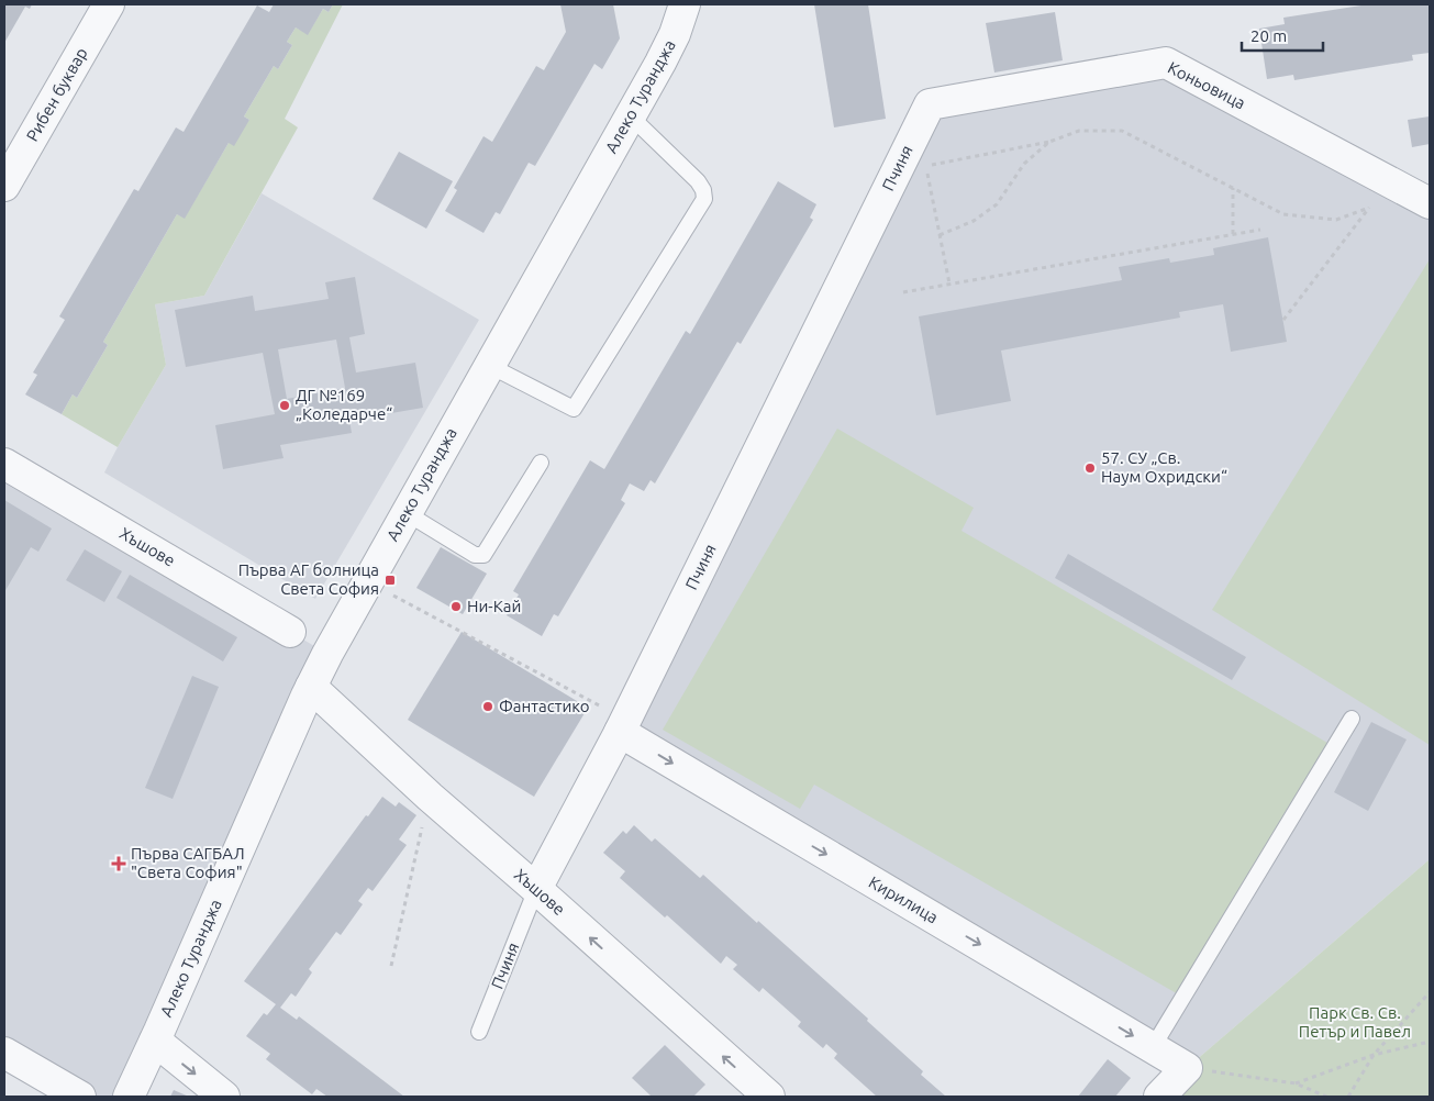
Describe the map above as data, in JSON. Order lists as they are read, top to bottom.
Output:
{
  "streets": {
    "street": [
      "Коньовица",
      "Рибен буквар",
      "Алеко Туранджа",
      "Пчиня",
      "Хъшове",
      "Кирилица"
    ]
  },
  "crossings": [
    ["Коньовица", "Пчиня"],
    ["Алеко Туранджа", "Хъшове"],
    ["Пчиня", "Хъшове"],
    ["Пчиня", "Кирилица"]
  ],
  "one_way": ["Кирилица"],
  "parks": ["Парк Св. Св. Петър и Павел"],
  "places": {
    "other": [
      "ДГ №169 „Коледарче“",
      "57. СУ „Св. Наум Охридски“",
      "Ни-Кай",
      "Фантастико"
    ],
    "transit": ["Първа АГ болница Света София"],
    "health": ["Първа САГБАЛ \"Света София\""]
  },
  "scale_bar": "20 m"
}
